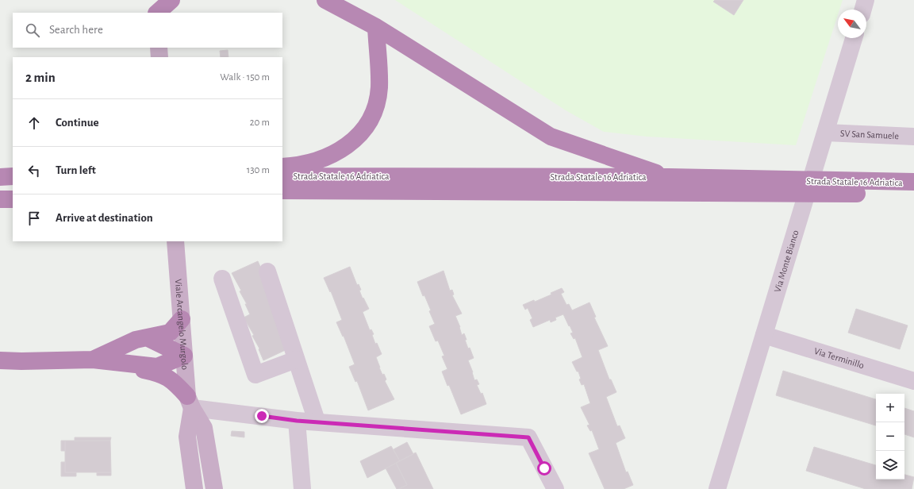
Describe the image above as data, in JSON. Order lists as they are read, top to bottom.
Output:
{
  "streets": {
    "highway": ["Strada Statale 16 Adriatica"],
    "main road": ["Viale Arcangelo Murgolo"],
    "street": ["SV San Samuele", "Via Monte Bianco", "Via Terminillo"]
  },
  "crossings": [
    ["SV San Samuele", "Via Monte Bianco"],
    ["Via Monte Bianco", "Via Terminillo"]
  ],
  "north": "top left",
  "page": {
    "search": "Search here",
    "heading": ["2 min", "Walk · 150 m"],
    "list": [
      ["Continue", "20 m"],
      ["Turn left", "130 m"],
      "Arrive at destination"
    ],
    "map_buttons": ["+", "−"]
  }
}
